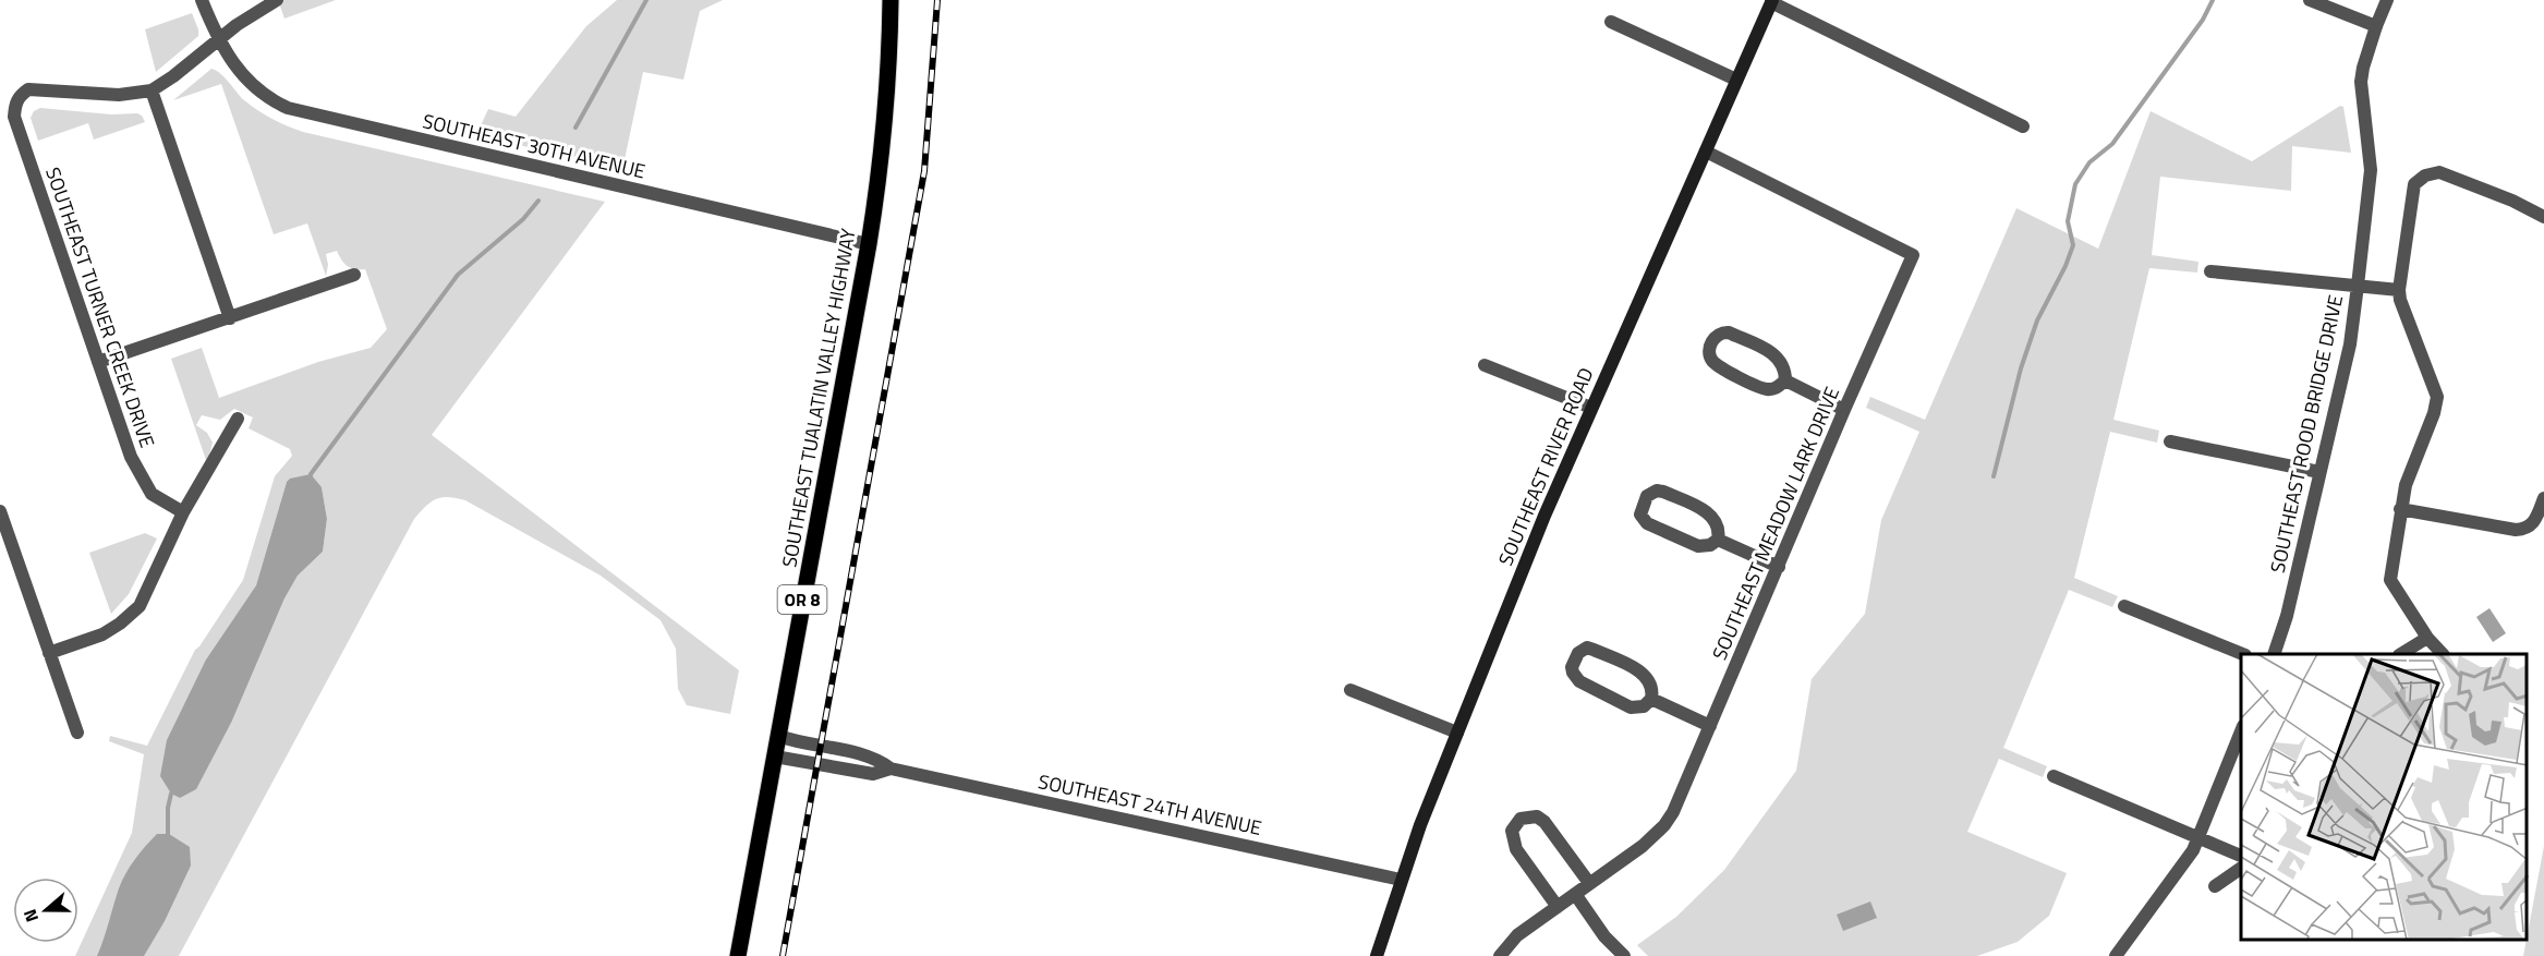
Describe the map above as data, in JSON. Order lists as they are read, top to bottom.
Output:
{
  "streets": {
    "main road": ["SOUTHEAST TUALATIN VALLEY HIGHWAY", "SOUTHEAST RIVER ROAD", "OR 8"],
    "street": [
      "SOUTHEAST 30TH AVENUE",
      "SOUTHEAST TURNER CREEK DRIVE",
      "SOUTHEAST ROOD BRIDGE DRIVE",
      "SOUTHEAST MEADOW LARK DRIVE",
      "SOUTHEAST 24TH AVENUE"
    ]
  },
  "crossings": [
    ["SOUTHEAST 30TH AVENUE", "SOUTHEAST TUALATIN VALLEY HIGHWAY"],
    ["SOUTHEAST TUALATIN VALLEY HIGHWAY", "SOUTHEAST 24TH AVENUE"],
    ["SOUTHEAST RIVER ROAD", "SOUTHEAST MEADOW LARK DRIVE"],
    ["SOUTHEAST RIVER ROAD", "SOUTHEAST 24TH AVENUE"]
  ],
  "north": "left"
}
